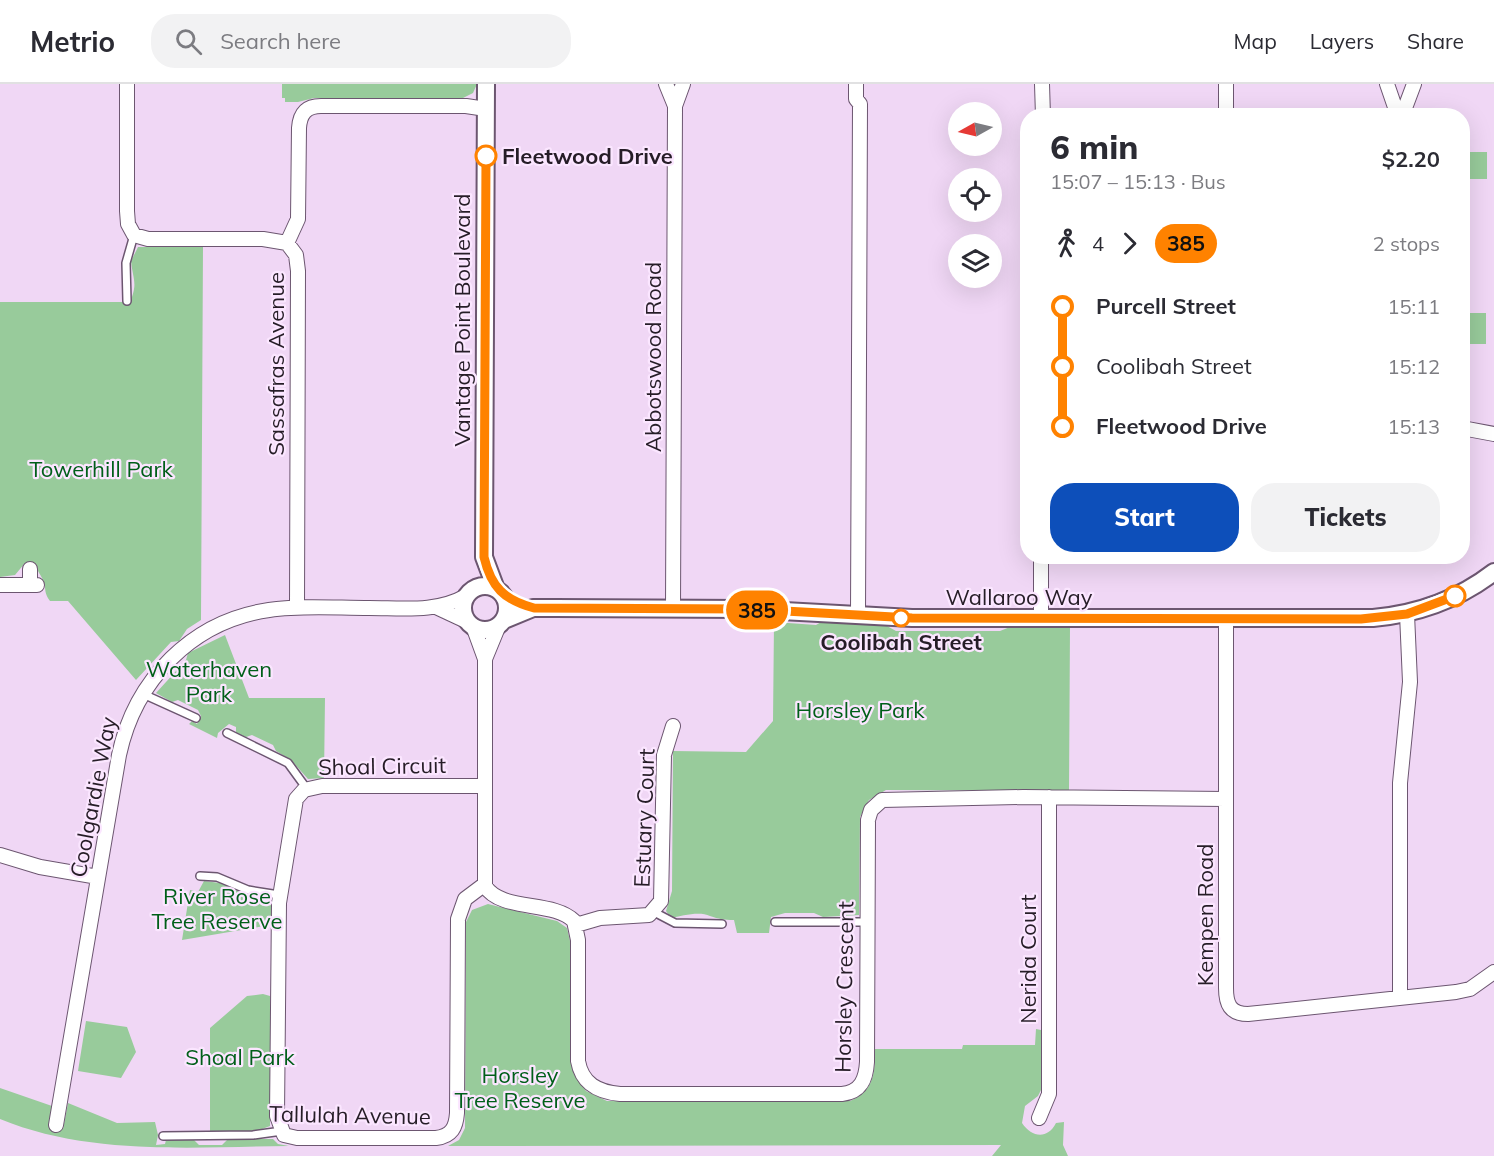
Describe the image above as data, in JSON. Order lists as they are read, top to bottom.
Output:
{
  "streets": {
    "street": [
      "Vantage Point Boulevard",
      "Abbotswood Road",
      "Sassafras Avenue",
      "Wallaroo Way",
      "Shoal Circuit",
      "Coolgardie Way",
      "Estuary Court",
      "Kempen Road",
      "Nerida Court",
      "Horsley Crescent",
      "Tallulah Avenue"
    ]
  },
  "crossings": [
    ["Vantage Point Boulevard", "Sassafras Avenue"],
    ["Vantage Point Boulevard", "Wallaroo Way"],
    ["Vantage Point Boulevard", "Coolgardie Way"],
    ["Abbotswood Road", "Wallaroo Way"],
    ["Sassafras Avenue", "Coolgardie Way"],
    ["Wallaroo Way", "Coolgardie Way"],
    ["Wallaroo Way", "Kempen Road"],
    ["Shoal Circuit", "Tallulah Avenue"],
    ["Kempen Road", "Horsley Crescent"],
    ["Nerida Court", "Horsley Crescent"]
  ],
  "parks": [
    "Towerhill Park",
    "Waterhaven Park",
    "Horsley Park",
    "River Rose Tree Reserve",
    "Shoal Park",
    "Horsley Tree Reserve"
  ],
  "places": ["Fleetwood Drive", "Coolibah Street"],
  "lines": ["bus line 385"],
  "north": "left",
  "page": {
    "header": "Metrio",
    "search": "Search here",
    "nav": ["Map", "Layers", "Share"],
    "on_map": "385",
    "heading": ["6 min", "15:07 – 15:13 · Bus", "$2.20"],
    "legs": ["4", "385", "2 stops"],
    "list": [
      {
        "name": "Purcell Street",
        "value": "15:11"
      },
      {
        "name": "Coolibah Street",
        "value": "15:12"
      },
      {
        "name": "Fleetwood Drive",
        "value": "15:13"
      }
    ],
    "buttons": ["Start", "Tickets"]
  }
}
